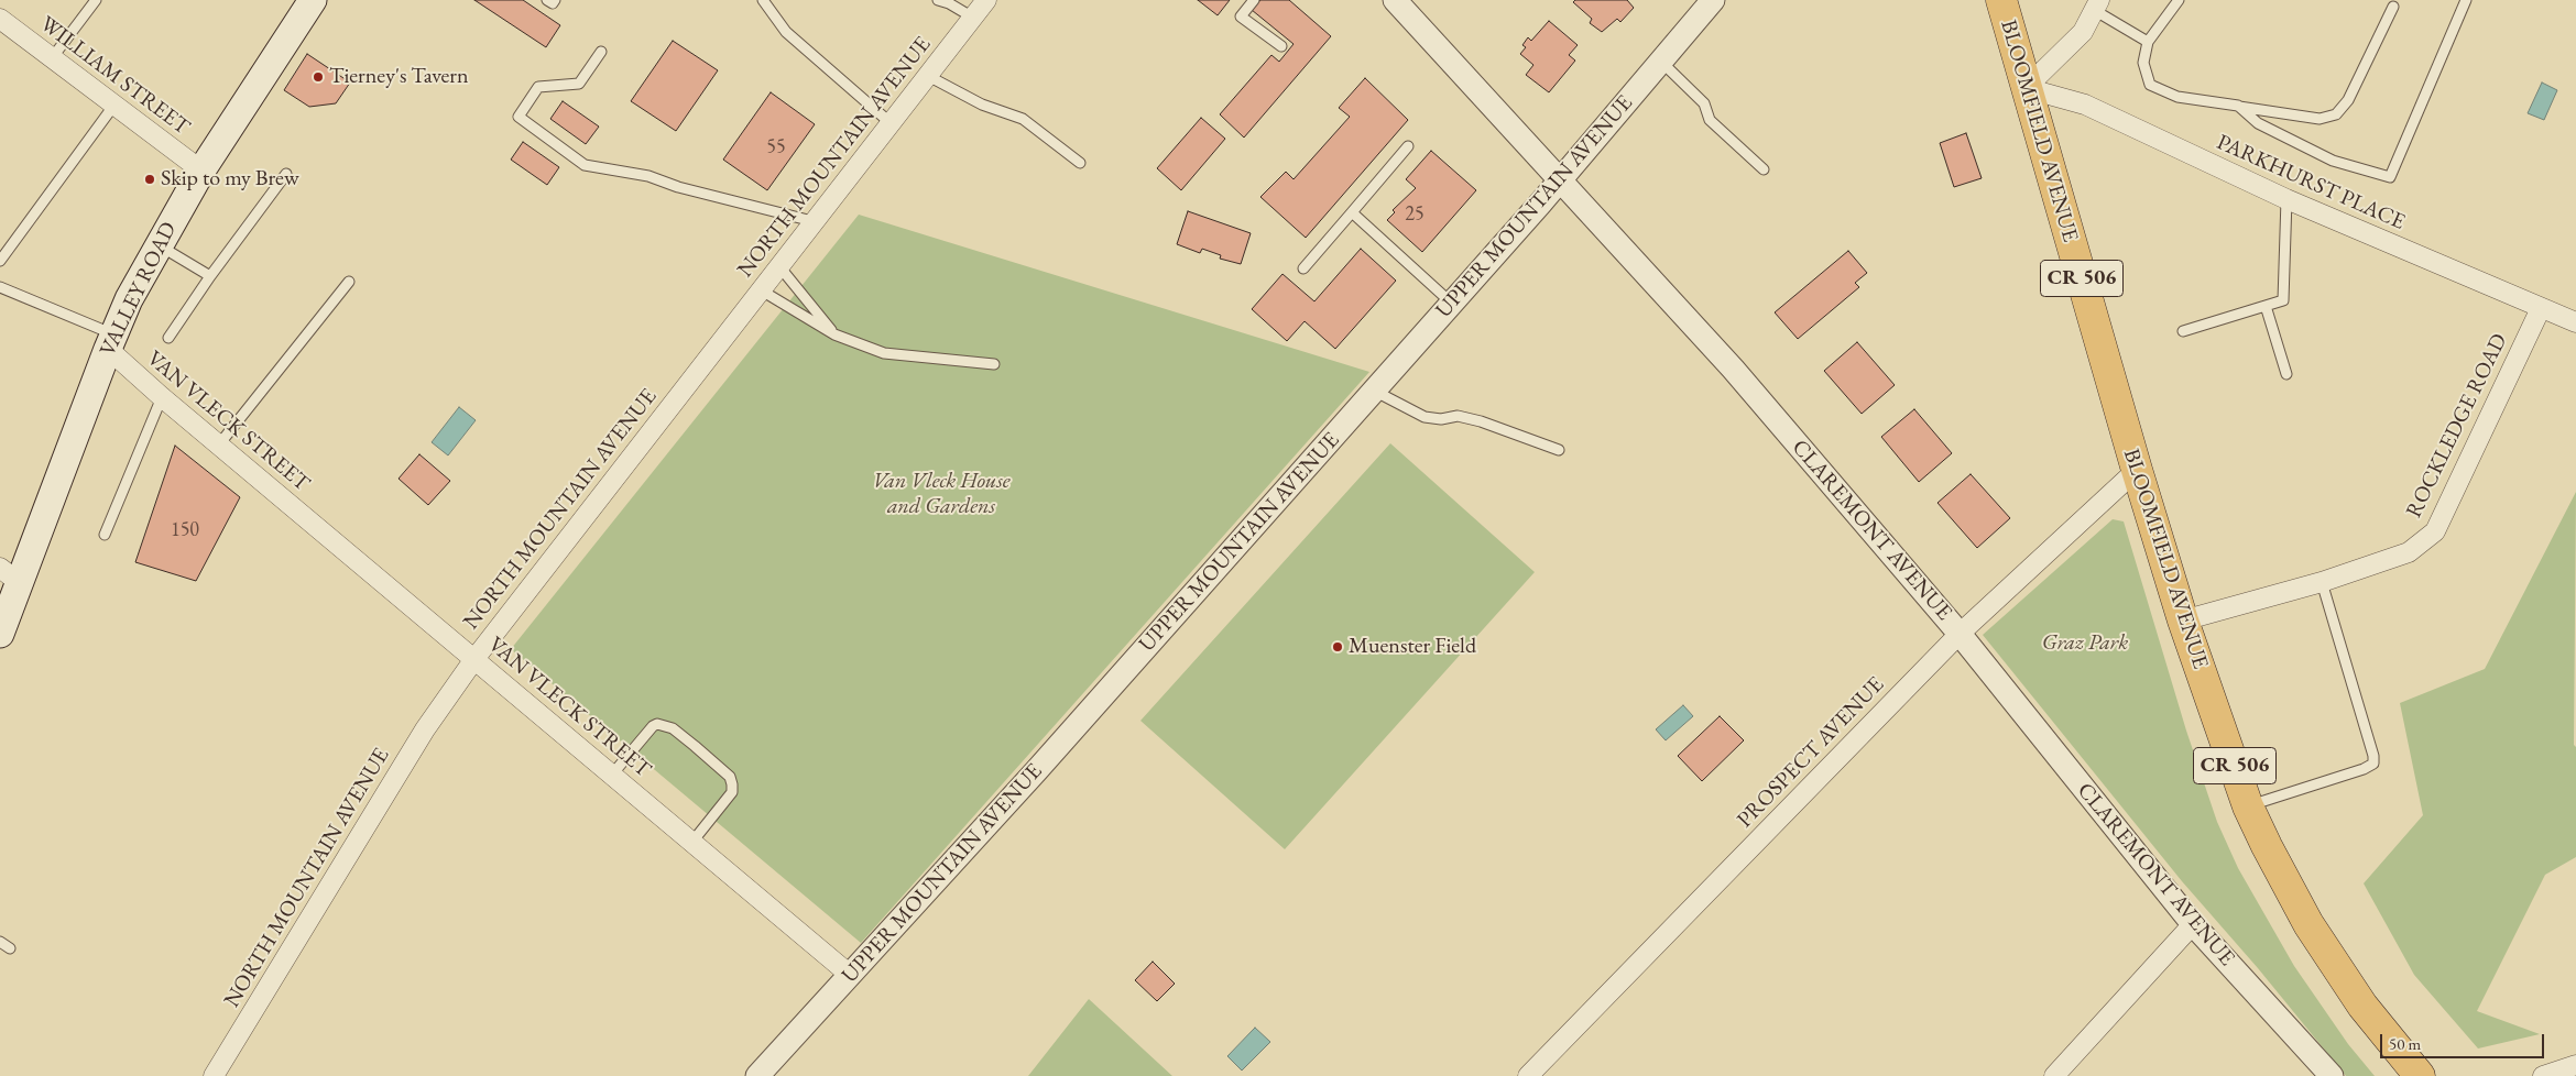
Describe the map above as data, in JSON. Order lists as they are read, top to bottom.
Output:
{
  "streets": {
    "main road": ["BLOOMFIELD AVENUE", "CR 506", "VALLEY ROAD"],
    "street": [
      "WILLIAM STREET",
      "NORTH MOUNTAIN AVENUE",
      "PARKHURST PLACE",
      "UPPER MOUNTAIN AVENUE",
      "VAN VLECK STREET",
      "ROCKLEDGE ROAD",
      "CLAREMONT AVENUE",
      "PROSPECT AVENUE"
    ]
  },
  "crossings": [
    ["WILLIAM STREET", "VALLEY ROAD"],
    ["BLOOMFIELD AVENUE", "PARKHURST PLACE"],
    ["BLOOMFIELD AVENUE", "ROCKLEDGE ROAD"],
    ["BLOOMFIELD AVENUE", "PROSPECT AVENUE"],
    ["NORTH MOUNTAIN AVENUE", "VAN VLECK STREET"],
    ["PARKHURST PLACE", "ROCKLEDGE ROAD"],
    ["UPPER MOUNTAIN AVENUE", "VAN VLECK STREET"],
    ["UPPER MOUNTAIN AVENUE", "CLAREMONT AVENUE"],
    ["VALLEY ROAD", "VAN VLECK STREET"],
    ["CLAREMONT AVENUE", "PROSPECT AVENUE"]
  ],
  "parks": ["Van Vleck House and Gardens", "Graz Park"],
  "places": ["Tierney's Tavern", "Skip to my Brew", "Muenster Field"],
  "house_numbers": ["55", "25", "150"],
  "scale_bar": "50 m"
}
